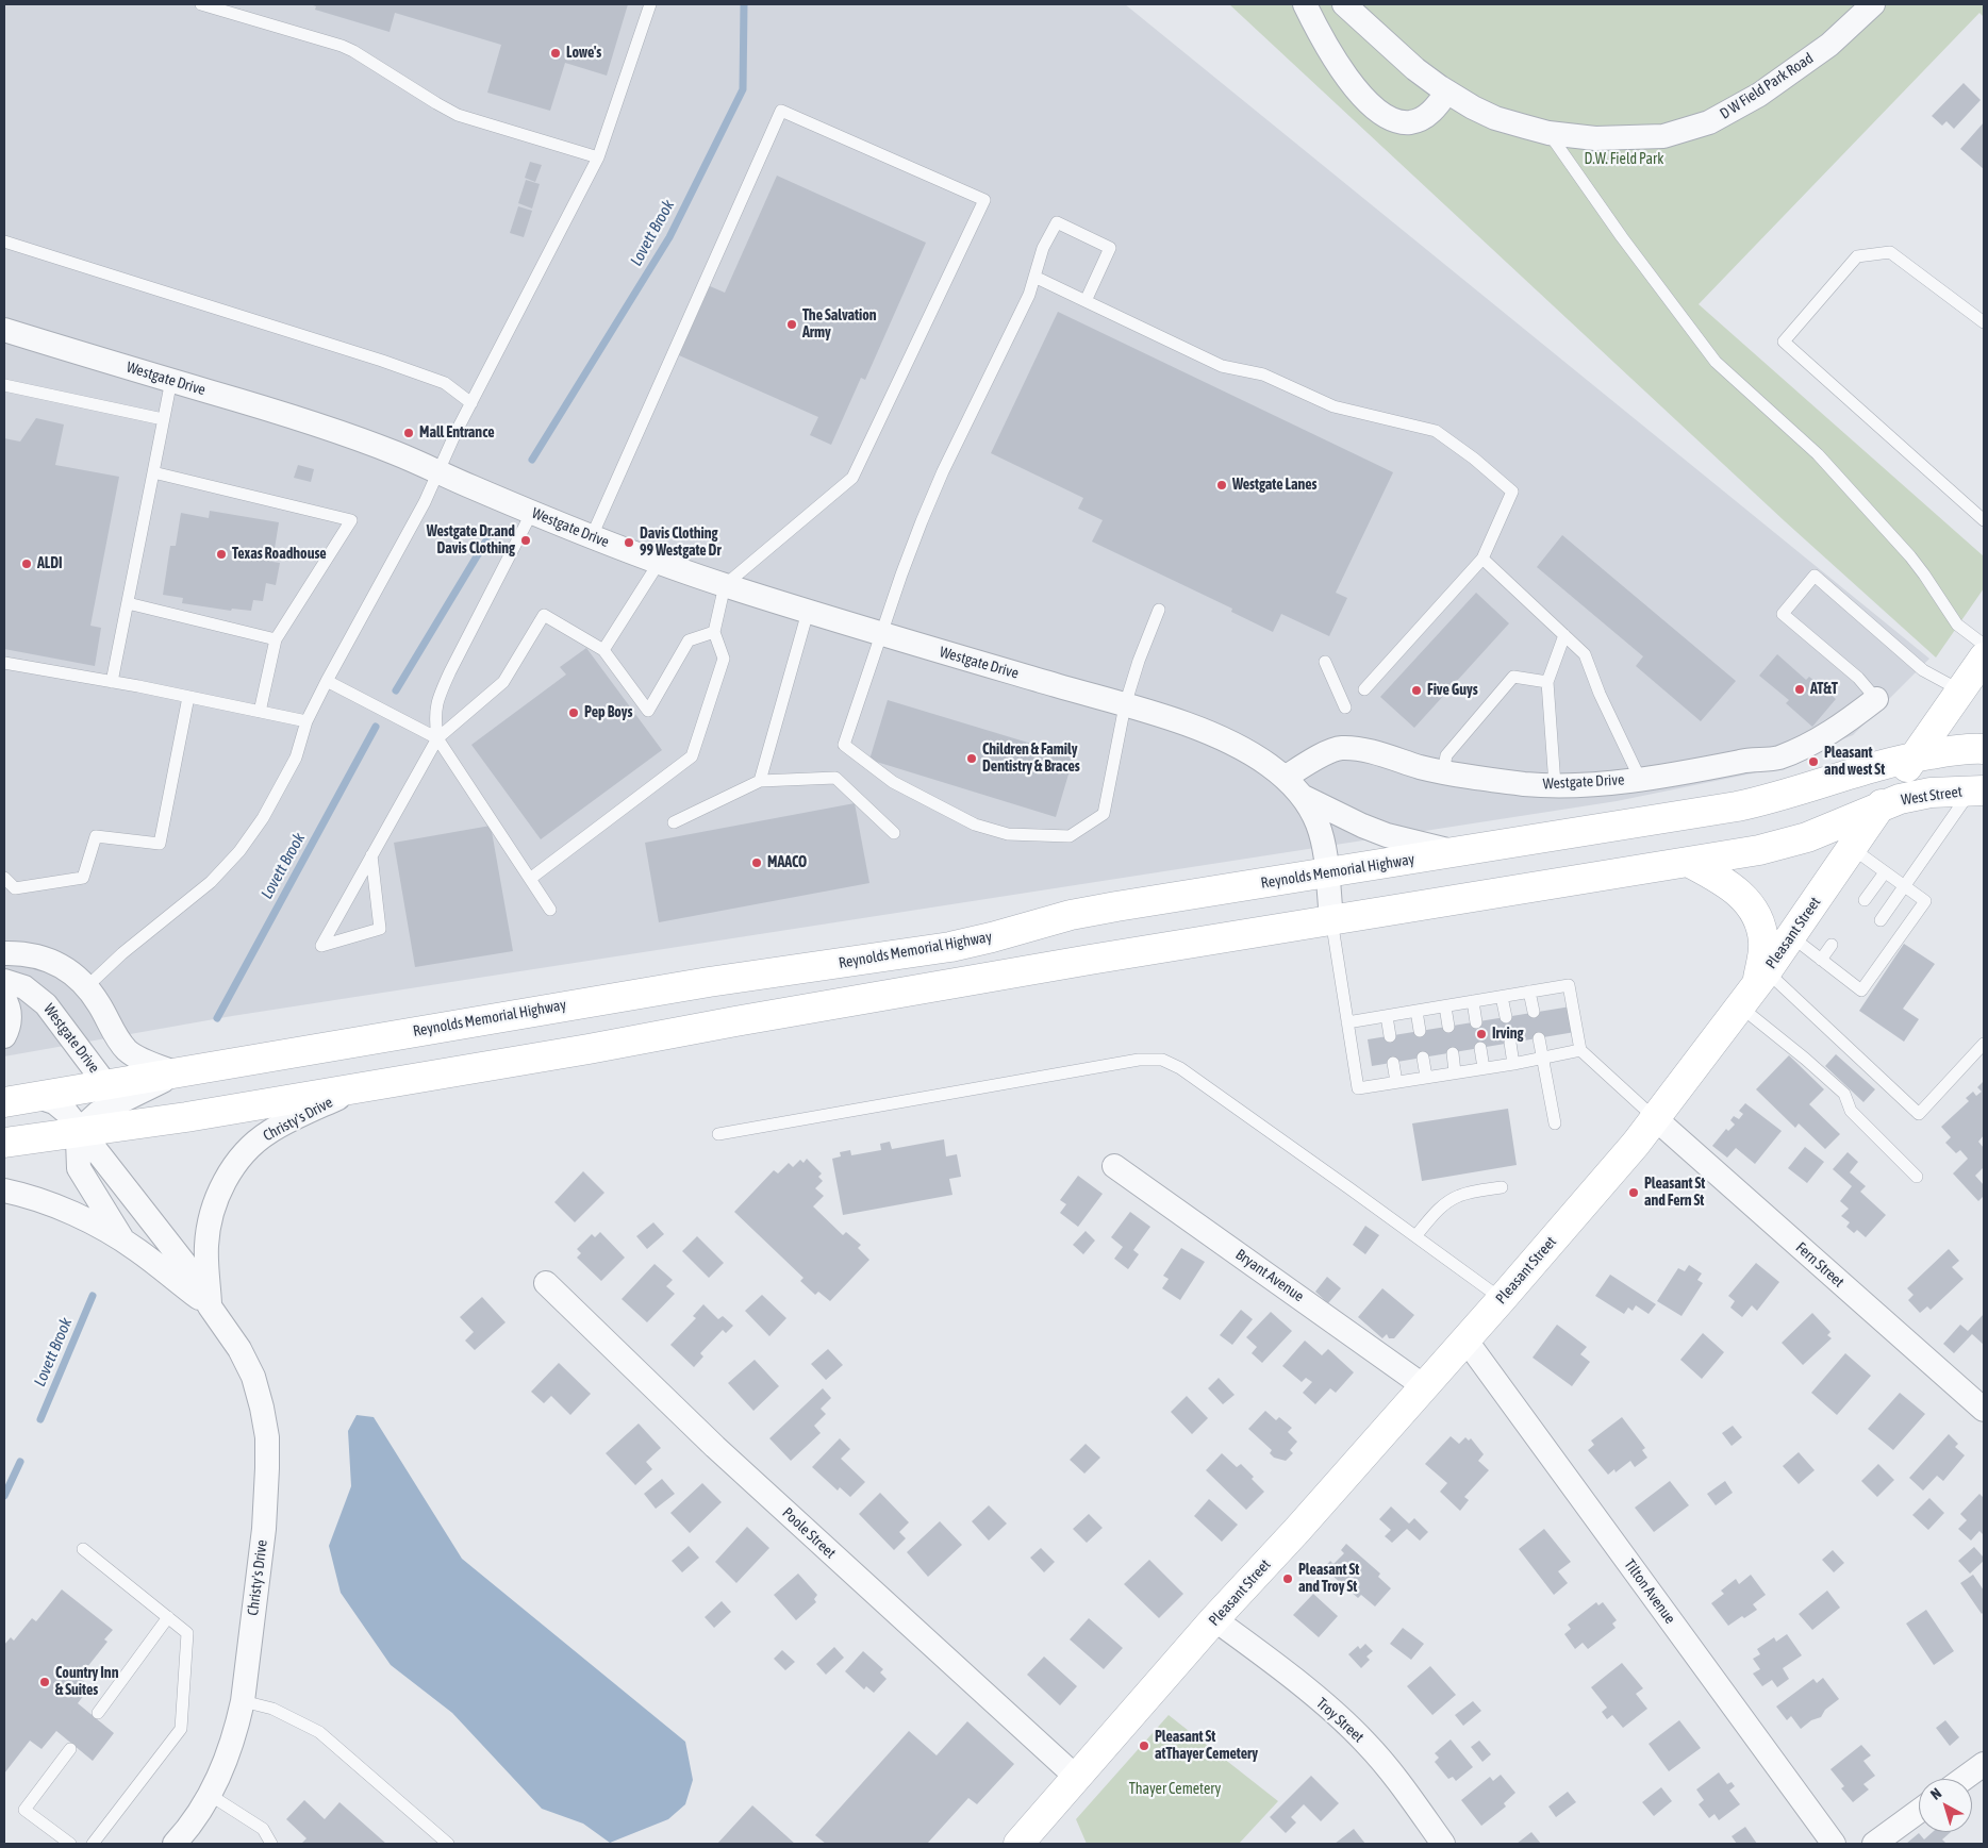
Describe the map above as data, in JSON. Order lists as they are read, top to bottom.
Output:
{
  "streets": {
    "main road": ["West Street", "Reynolds Memorial Highway", "Pleasant Street"],
    "street": [
      "D W Field Park Road",
      "Westgate Drive",
      "Christy's Drive",
      "Fern Street",
      "Bryant Avenue",
      "Poole Street",
      "Tilton Avenue",
      "Troy Street"
    ]
  },
  "crossings": [
    ["Westgate Drive", "Reynolds Memorial Highway"],
    ["Westgate Drive", "Christy's Drive"],
    ["West Street", "Pleasant Street"],
    ["Reynolds Memorial Highway", "Pleasant Street"],
    ["Reynolds Memorial Highway", "Christy's Drive"],
    ["Pleasant Street", "Fern Street"],
    ["Pleasant Street", "Bryant Avenue"],
    ["Pleasant Street", "Poole Street"],
    ["Pleasant Street", "Tilton Avenue"],
    ["Pleasant Street", "Troy Street"]
  ],
  "water": ["Lovett Brook"],
  "parks": ["D.W. Field Park", "Thayer Cemetery"],
  "places": [
    "Lowe's",
    "The Salvation Army",
    "Mall Entrance",
    "Westgate Lanes",
    "Westgate Dr.and Davis Clothing",
    "Davis Clothing 99 Westgate Dr",
    "Texas Roadhouse",
    "ALDI",
    "AT&T",
    "Five Guys",
    "Pep Boys",
    "Children & Family Dentistry & Braces",
    "Pleasant and west St",
    "MAACO",
    "Irving",
    "Pleasant St and Fern St",
    "Pleasant St and Troy St",
    "Country Inn & Suites",
    "Pleasant St atThayer Cemetery"
  ],
  "north": "top left"
}
